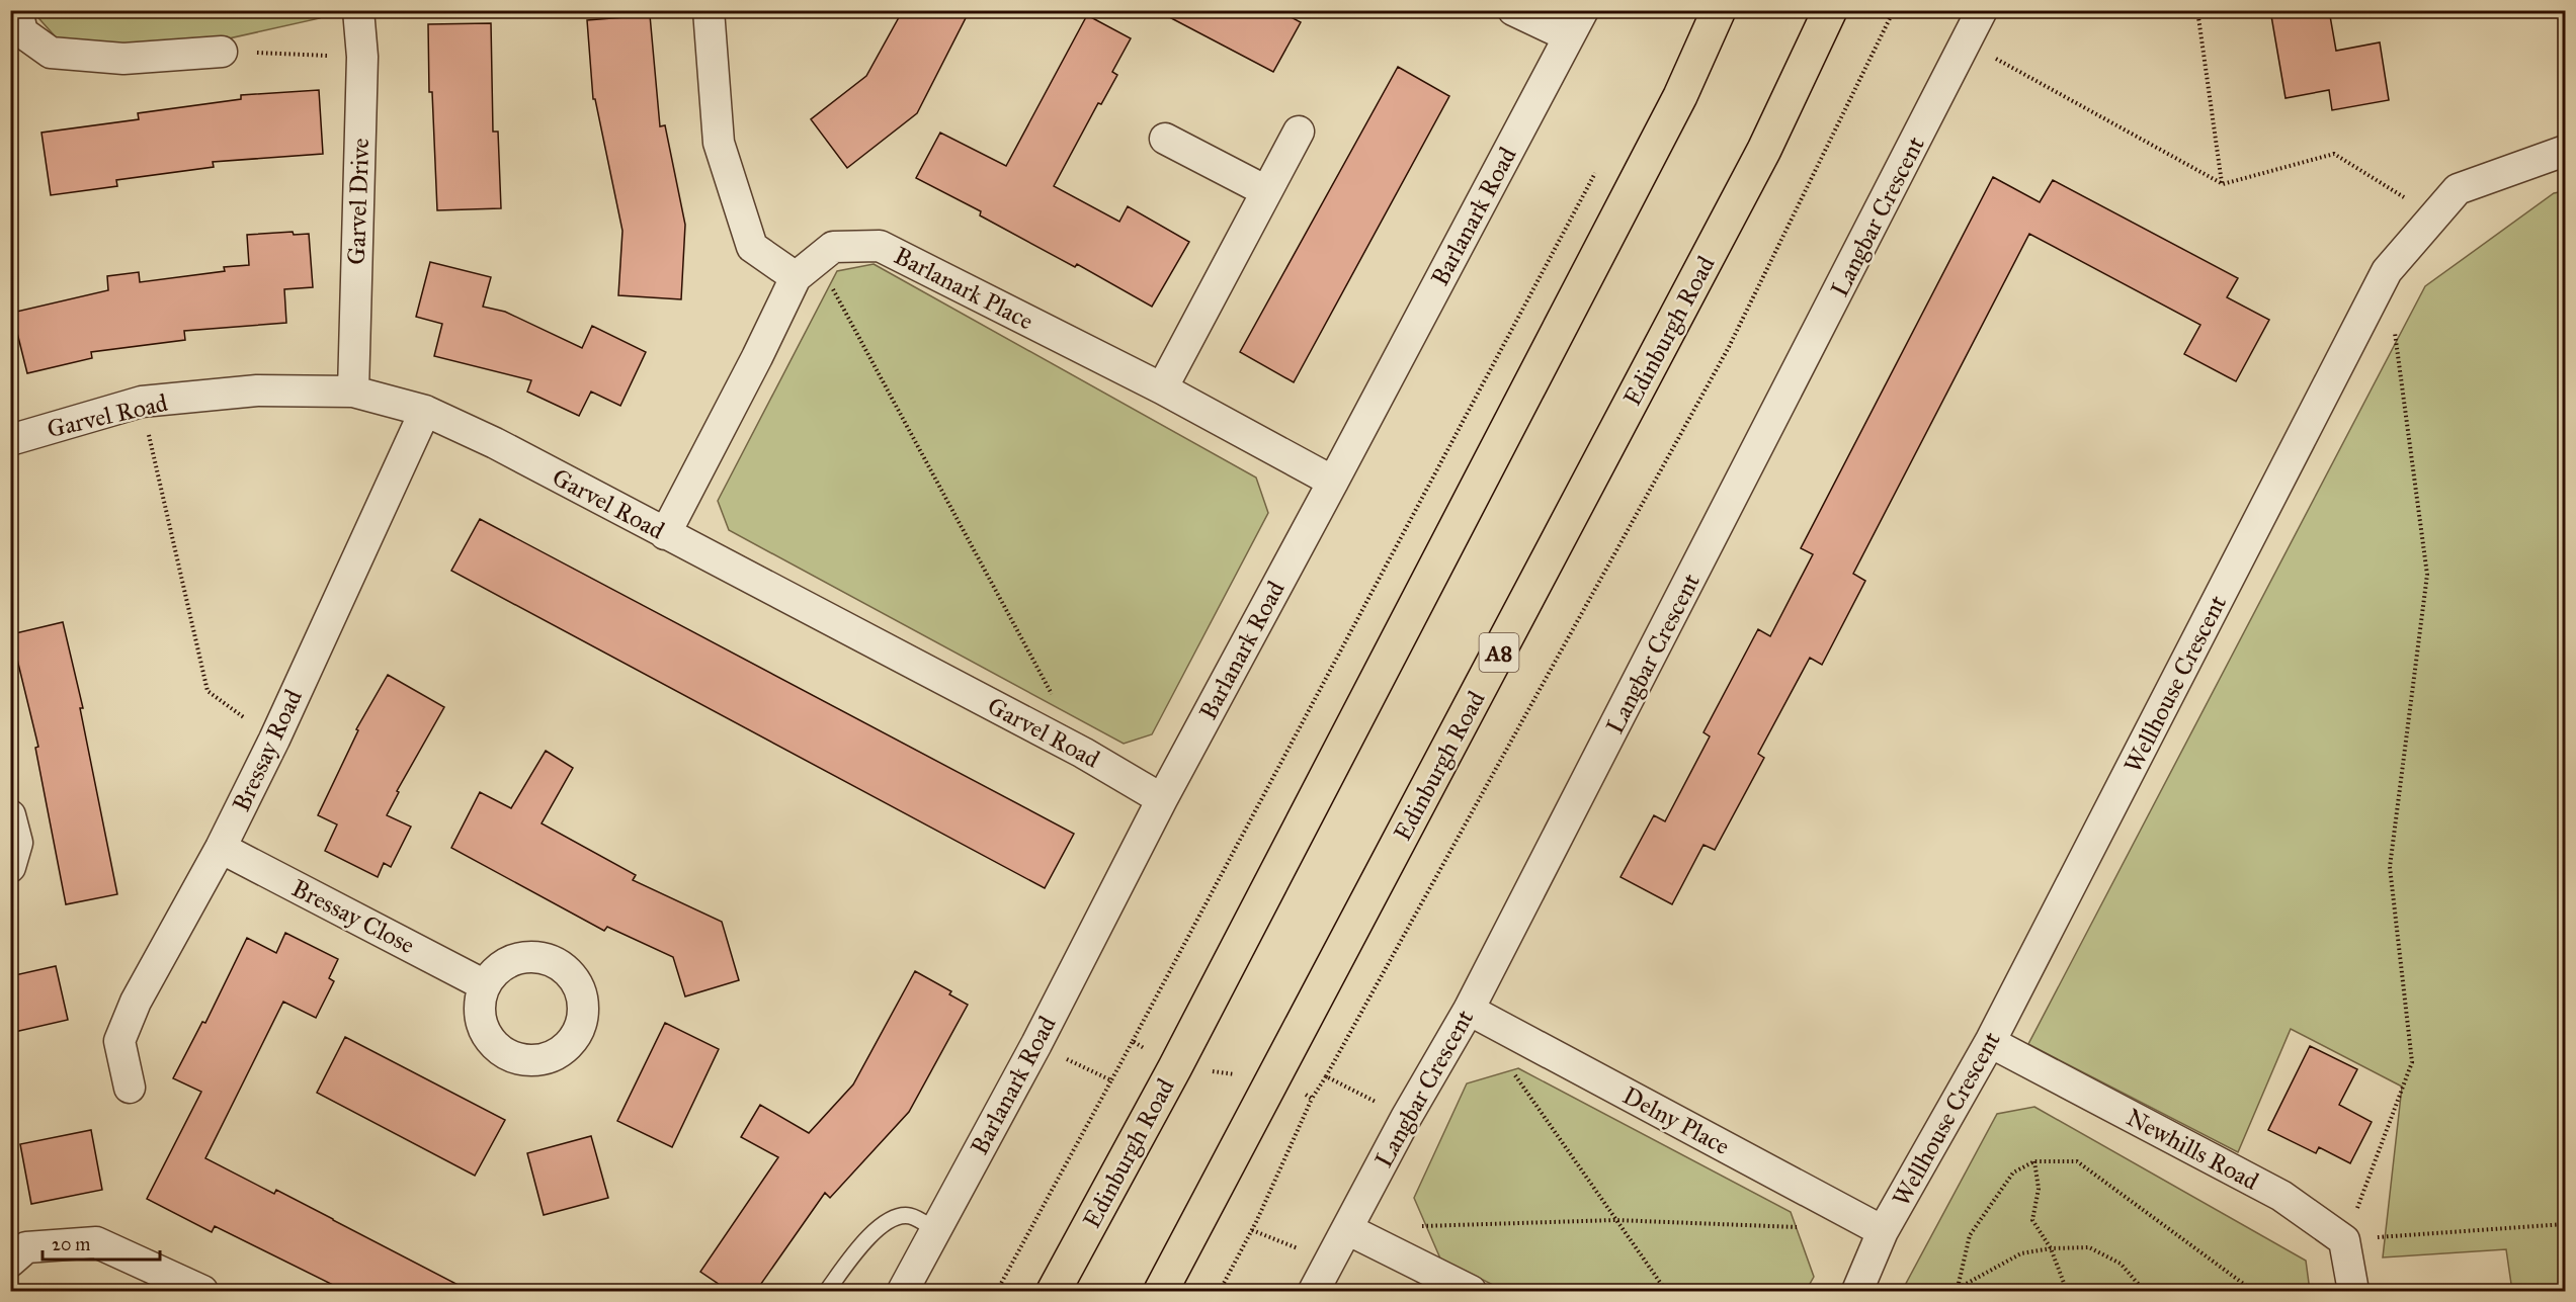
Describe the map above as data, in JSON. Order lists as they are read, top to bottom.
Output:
{
  "streets": {
    "main road": ["Edinburgh Road", "A8"],
    "street": [
      "Garvel Drive",
      "Barlanark Road",
      "Langbar Crescent",
      "Barlanark Place",
      "Garvel Road",
      "Wellhouse Crescent",
      "Bressay Road",
      "Bressay Close",
      "Delny Place",
      "Newhills Road"
    ]
  },
  "crossings": [
    ["Garvel Drive", "Garvel Road"],
    ["Barlanark Road", "Barlanark Place"],
    ["Barlanark Road", "Garvel Road"],
    ["Langbar Crescent", "Delny Place"],
    ["Garvel Road", "Bressay Road"],
    ["Wellhouse Crescent", "Delny Place"],
    ["Wellhouse Crescent", "Newhills Road"],
    ["Bressay Road", "Bressay Close"]
  ],
  "scale_bar": "20 m"
}
